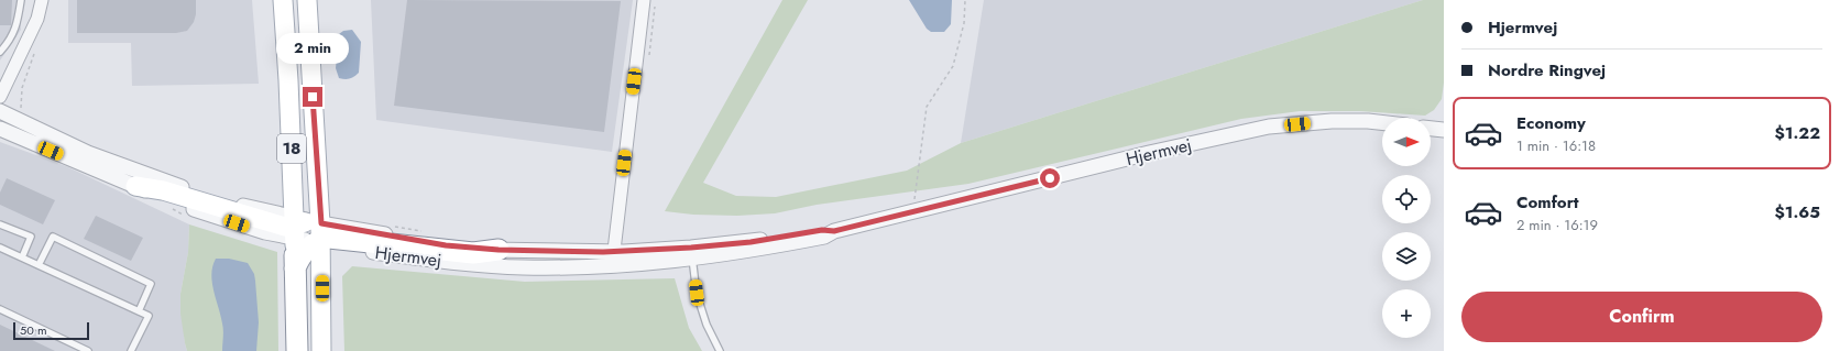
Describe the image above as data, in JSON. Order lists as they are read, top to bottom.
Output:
{
  "streets": {
    "highway": ["18"],
    "street": ["Hjermvej"]
  },
  "crossings": [
    ["18", "Hjermvej"]
  ],
  "scale_bar": "50 m",
  "north": "right",
  "page": {
    "banner": ["Hjermvej", "Nordre Ringvej"],
    "bubble": "2 min",
    "list": [
      {
        "name": "Economy",
        "note": "1 min · 16:18",
        "value": "$1.22"
      },
      {
        "name": "Comfort",
        "note": "2 min · 16:19",
        "value": "$1.65"
      }
    ],
    "map_buttons": "+",
    "buttons": "Confirm",
    "scale": "50 m"
  }
}
